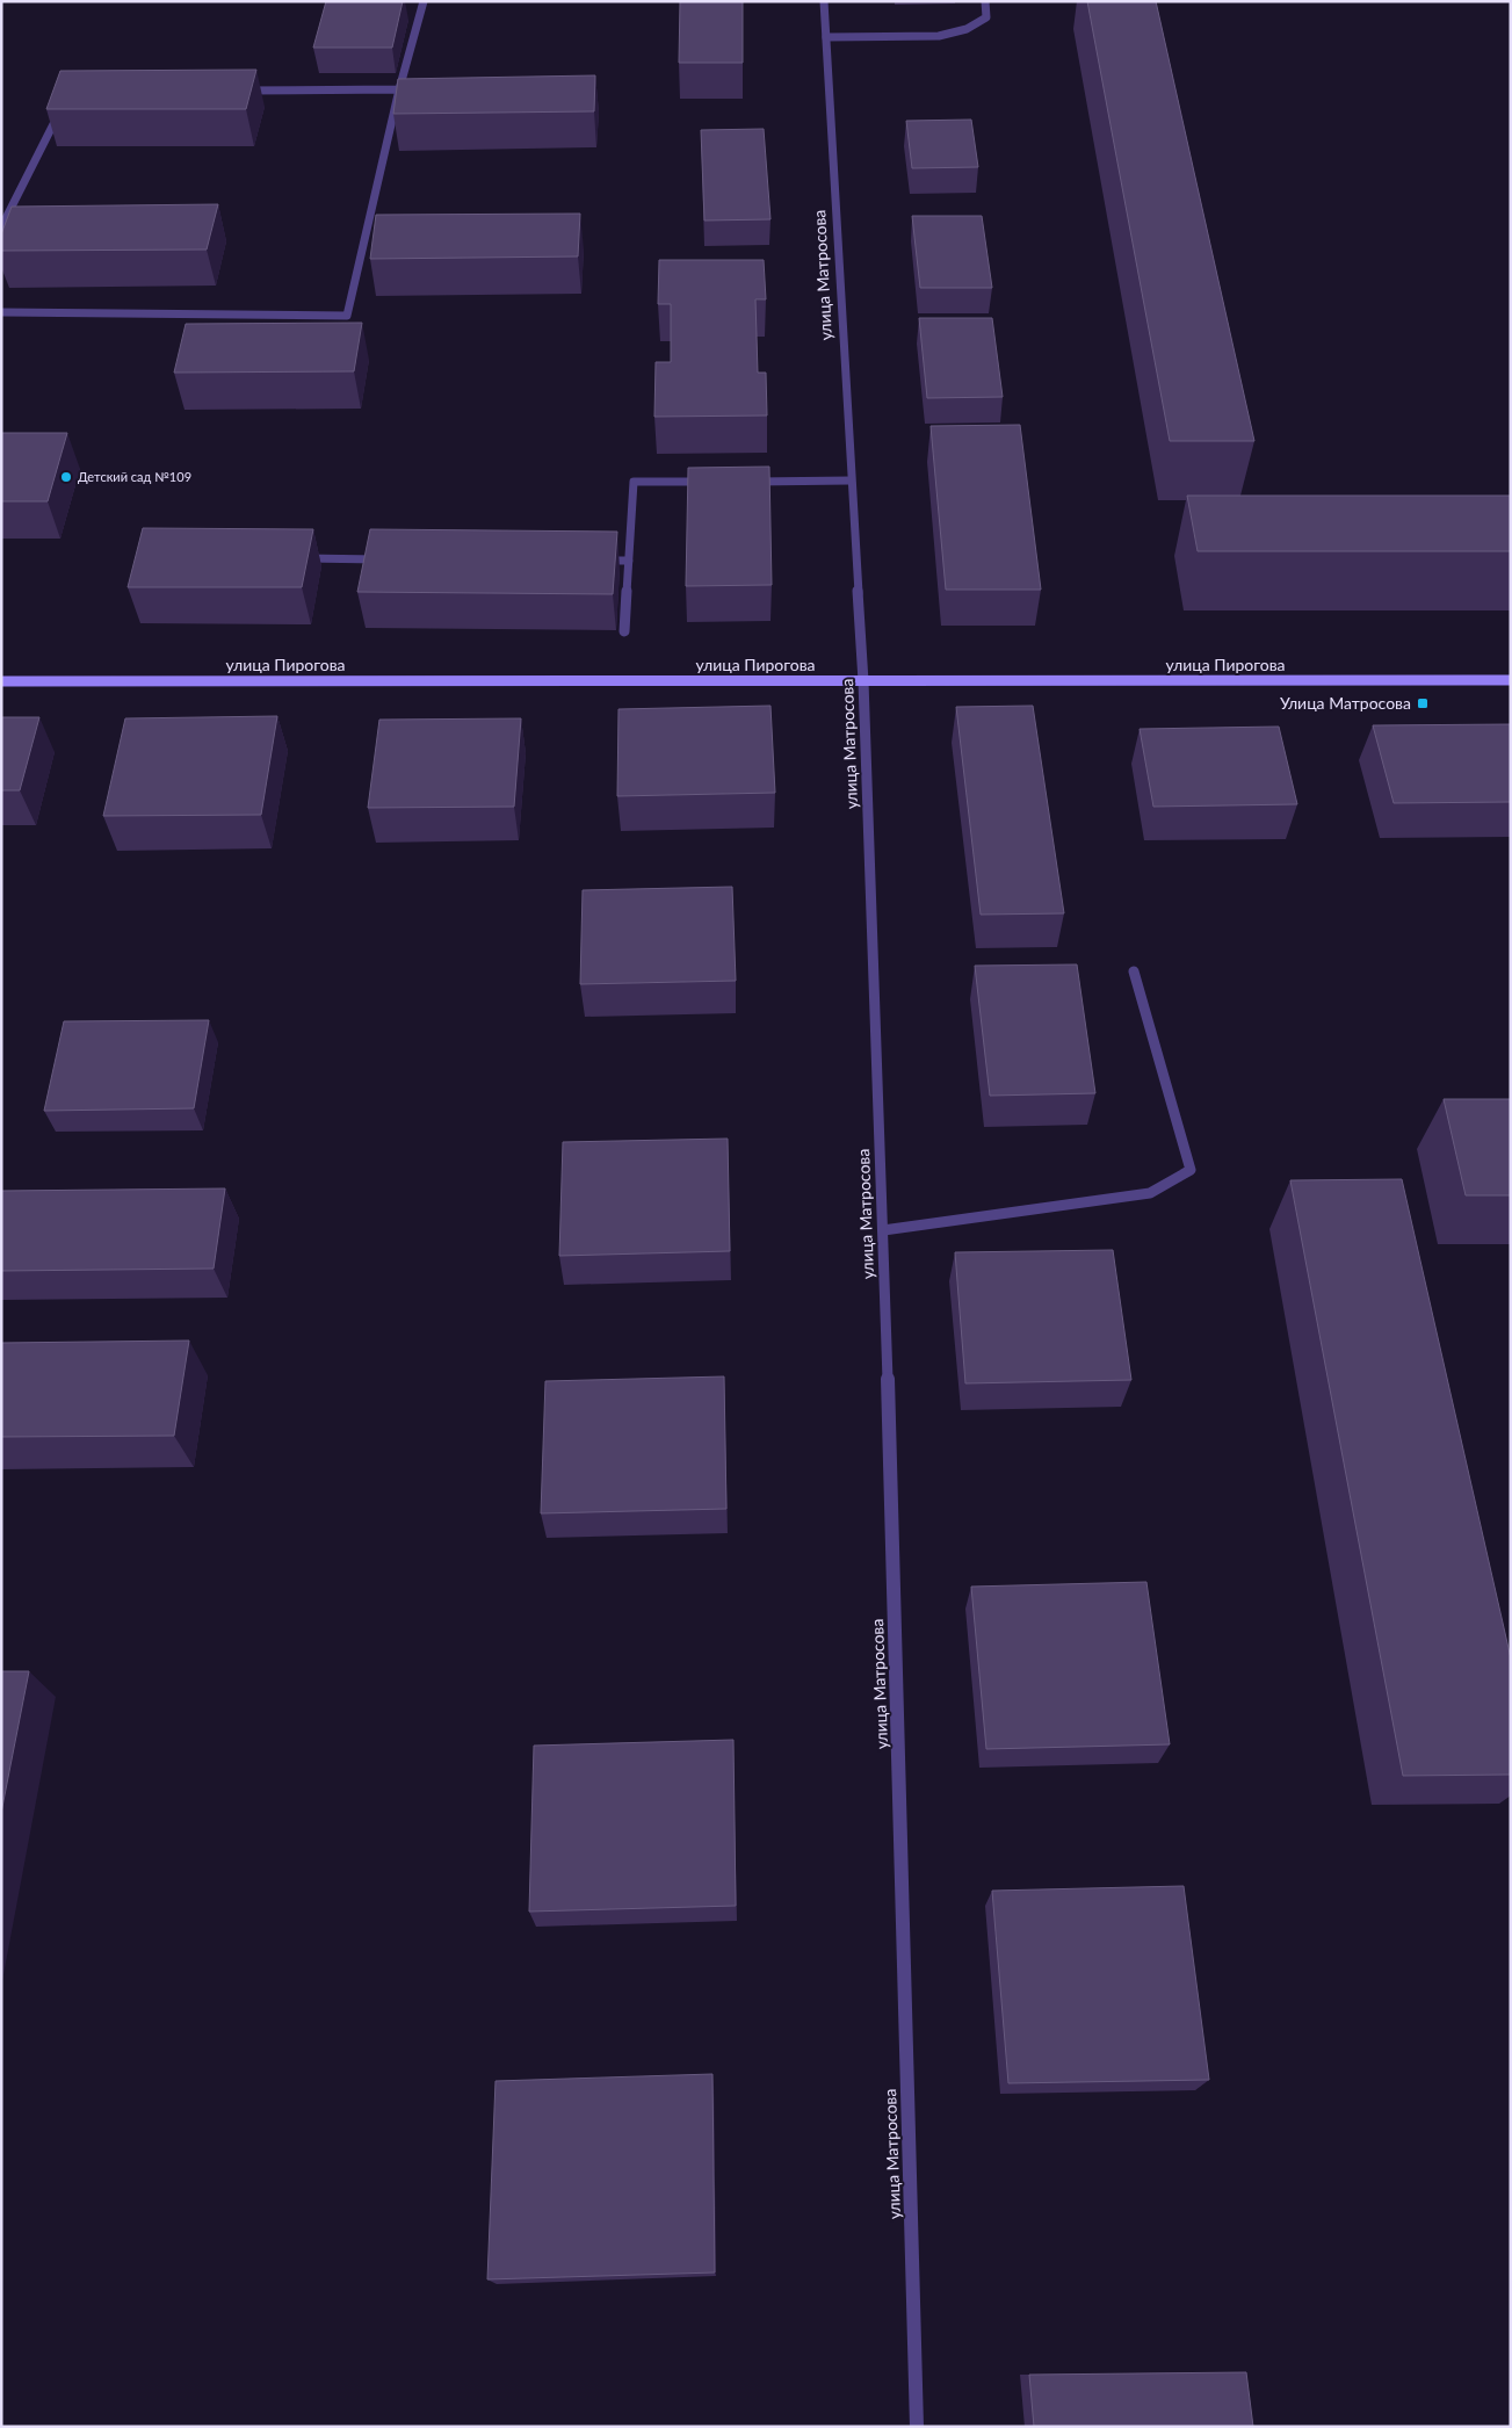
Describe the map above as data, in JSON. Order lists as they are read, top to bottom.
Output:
{
  "streets": {
    "street": ["улица Матросова", "улица Пирогова"]
  },
  "crossings": [
    ["улица Матросова", "улица Пирогова"]
  ],
  "places": {
    "other": ["Детский сад №109"],
    "transit": ["Улица Матросова"]
  }
}
